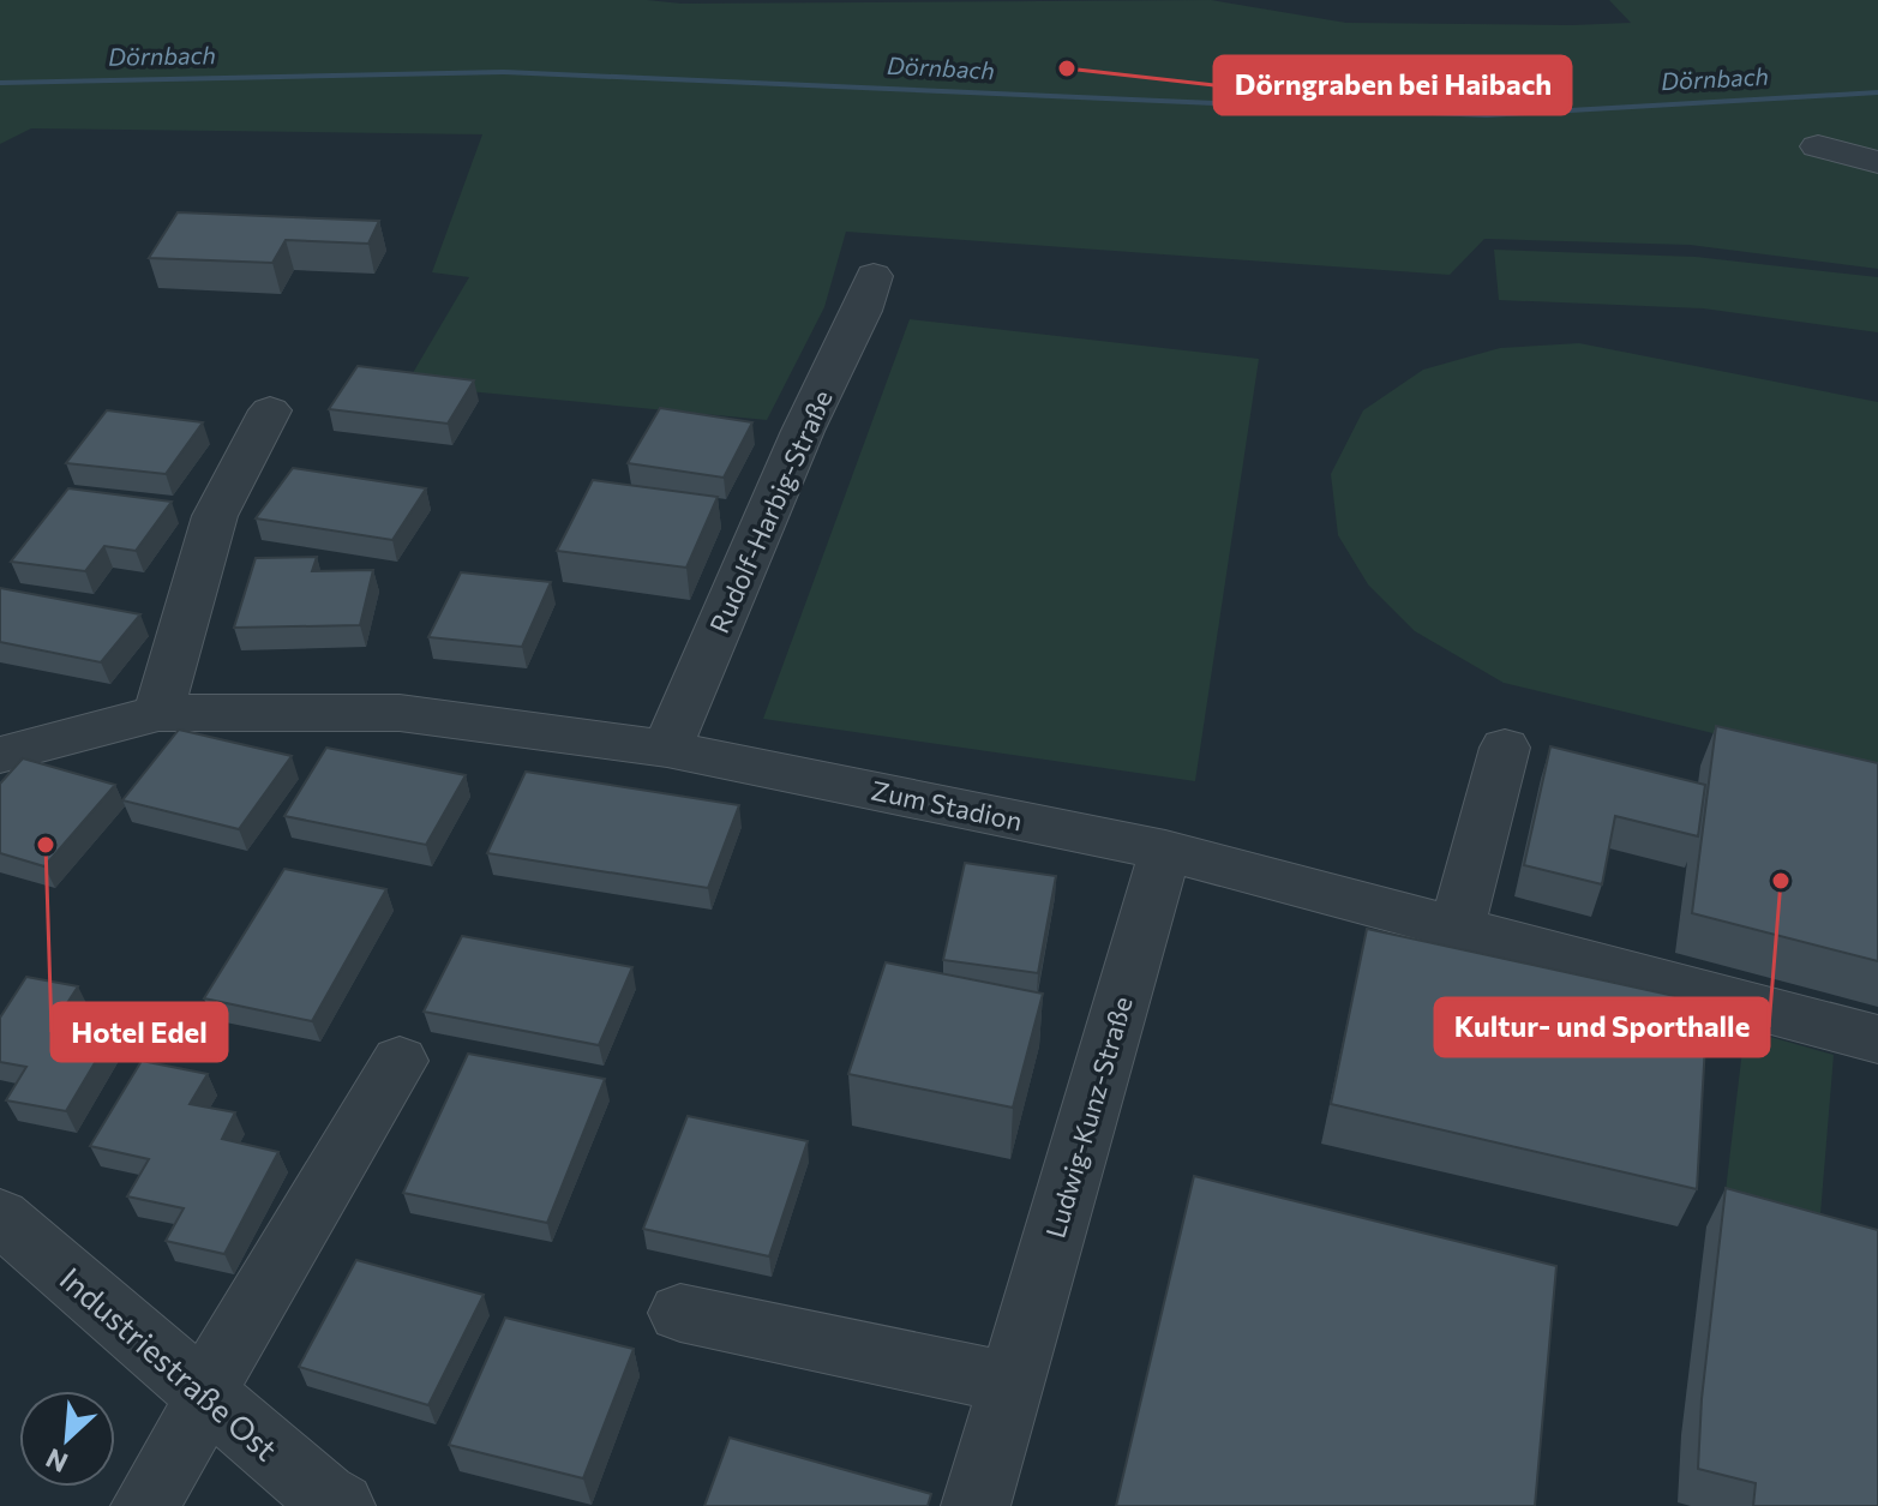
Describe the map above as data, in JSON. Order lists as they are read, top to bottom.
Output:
{
  "streets": {
    "street": [
      "Rudolf-Harbig-Straße",
      "Zum Stadion",
      "Ludwig-Kunz-Straße",
      "Industriestraße Ost"
    ]
  },
  "crossings": [
    ["Rudolf-Harbig-Straße", "Zum Stadion"],
    ["Zum Stadion", "Ludwig-Kunz-Straße"]
  ],
  "water": ["Dörnbach"],
  "places": ["Dörngraben bei Haibach", "Hotel Edel", "Kultur- und Sporthalle"],
  "north": "bottom left"
}
